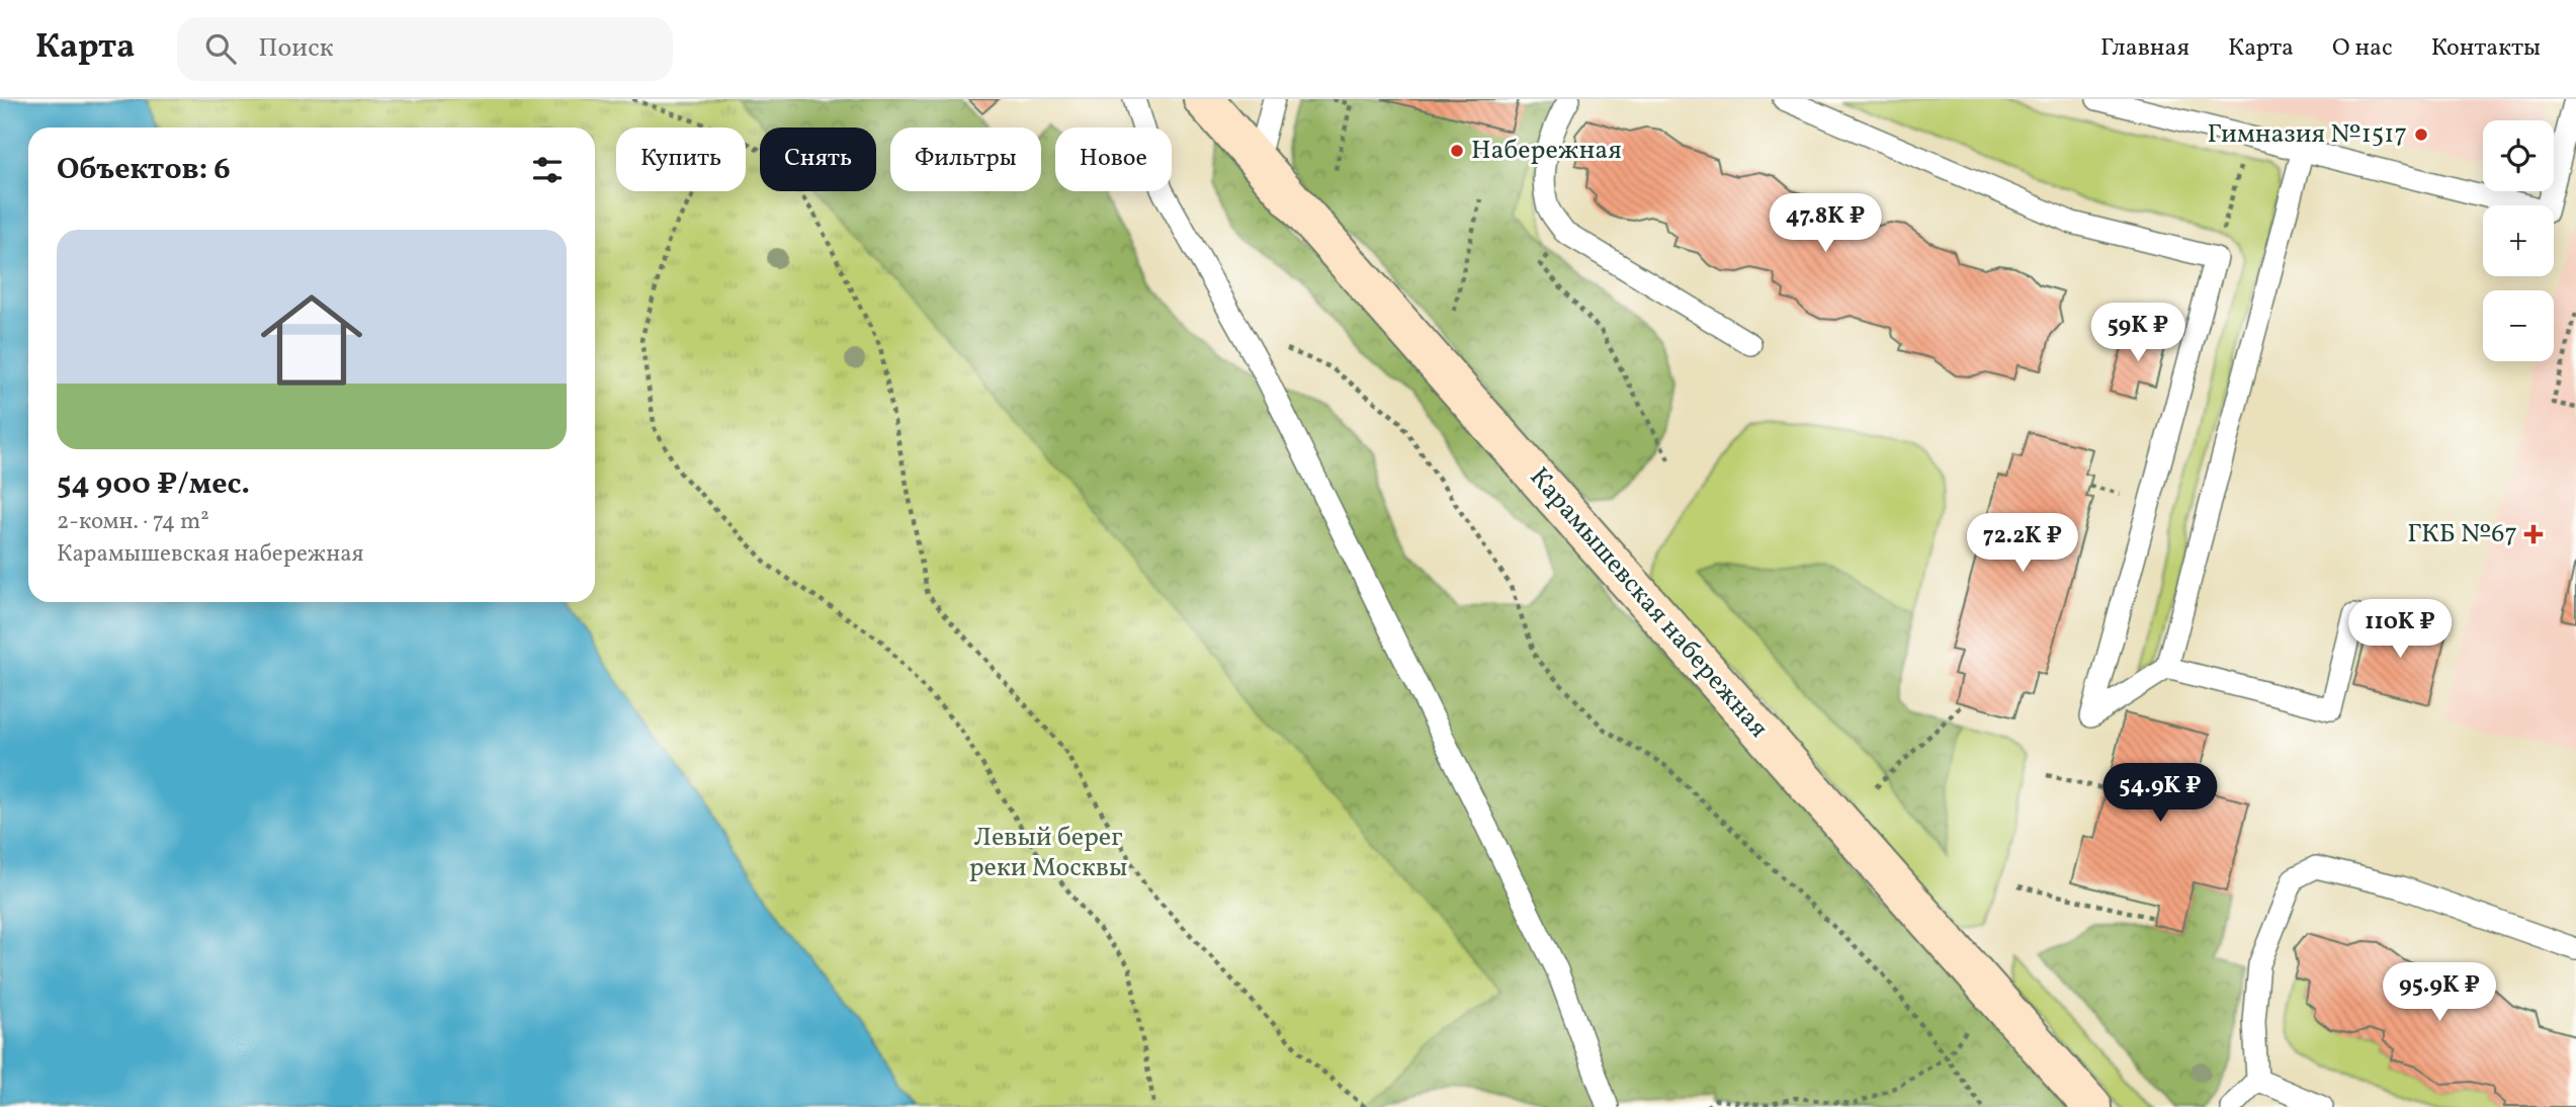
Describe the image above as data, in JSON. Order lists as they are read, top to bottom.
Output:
{
  "streets": {
    "street": ["Карамышевская набережная"]
  },
  "parks": ["Левый берег реки Москвы"],
  "places": {
    "other": ["Гимназия №1517", "Набережная"],
    "health": ["ГКБ №67"]
  },
  "page": {
    "header": "Карта",
    "search": "Поиск",
    "nav": [
      "Главная",
      "Карта",
      "О нас",
      "Контакты"
    ],
    "map_buttons": ["+", "−"],
    "chip": [
      "Купить",
      "Снять",
      "Фильтры",
      "Новое"
    ],
    "heading": "Объектов: 6",
    "price": [
      "47.8K ₽",
      "59K ₽",
      "72.2K ₽",
      "110K ₽",
      "54.9K ₽",
      "95.9K ₽"
    ],
    "list": [
      {
        "name": "54 900 ₽/мес.",
        "note": "2-комн. · 74 m² · Карамышевская набережная"
      }
    ]
  }
}
